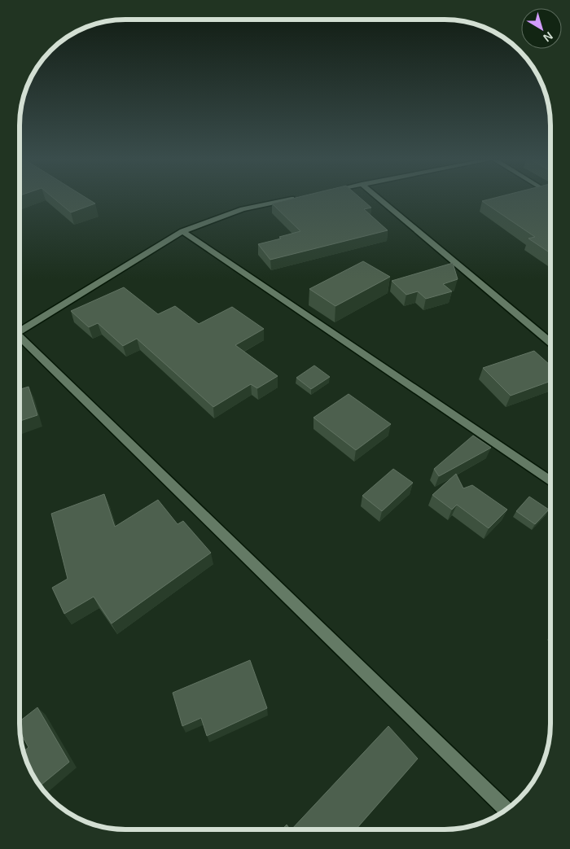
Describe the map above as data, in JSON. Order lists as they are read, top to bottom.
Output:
{
  "north": "bottom right"
}
